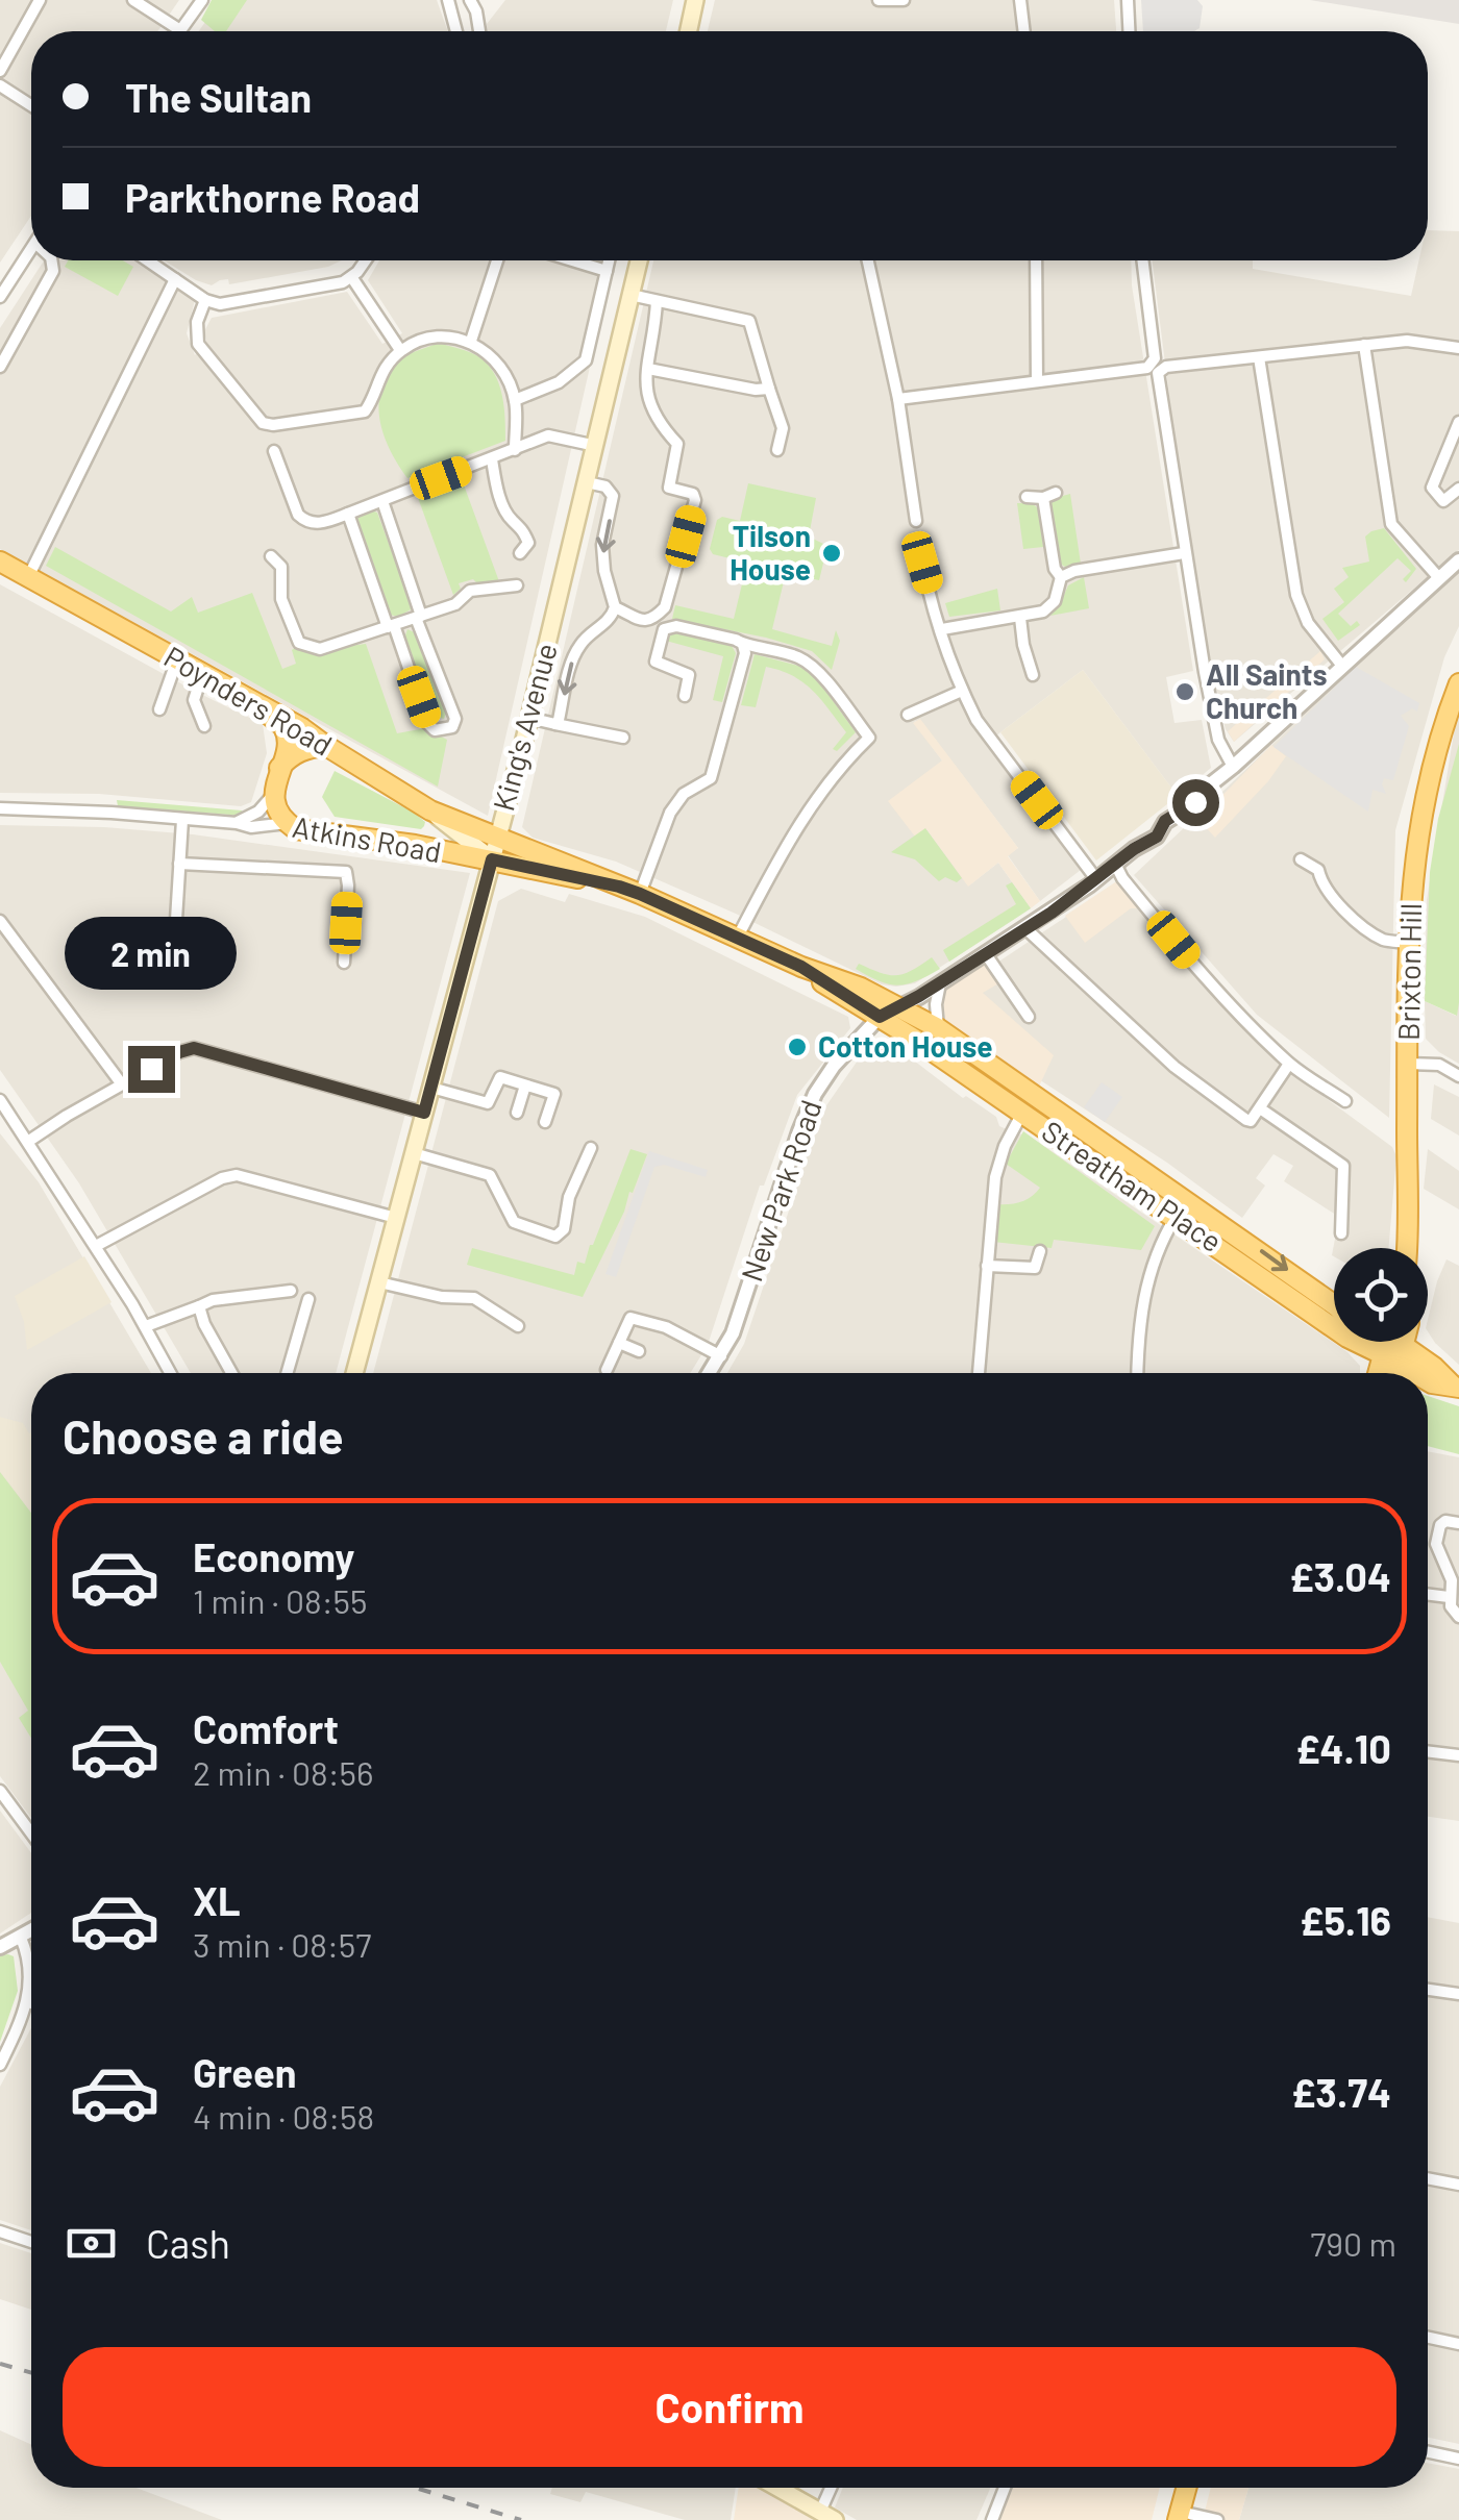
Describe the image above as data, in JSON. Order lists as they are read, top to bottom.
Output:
{
  "streets": {
    "highway": [
      "Poynders Road",
      "Atkins Road",
      "Brixton Hill",
      "Streatham Place"
    ],
    "main road": ["King's Avenue"],
    "street": ["New Park Road"]
  },
  "crossings": [
    ["Poynders Road", "King's Avenue"],
    ["Poynders Road", "Atkins Road"],
    ["King's Avenue", "Atkins Road"],
    ["Atkins Road", "Streatham Place"],
    ["Atkins Road", "New Park Road"],
    ["Streatham Place", "New Park Road"]
  ],
  "places": ["Tilson House", "All Saints Church", "Cotton House"],
  "page": {
    "banner": ["The Sultan", "Parkthorne Road"],
    "bubble": "2 min",
    "heading": "Choose a ride",
    "list": [
      {
        "name": "Economy",
        "note": "1 min · 08:55",
        "value": "£3.04"
      },
      {
        "name": "Comfort",
        "note": "2 min · 08:56",
        "value": "£4.10"
      },
      {
        "name": "XL",
        "note": "3 min · 08:57",
        "value": "£5.16"
      },
      {
        "name": "Green",
        "note": "4 min · 08:58",
        "value": "£3.74"
      }
    ],
    "pay": ["Cash", "790 m"],
    "buttons": "Confirm"
  }
}
